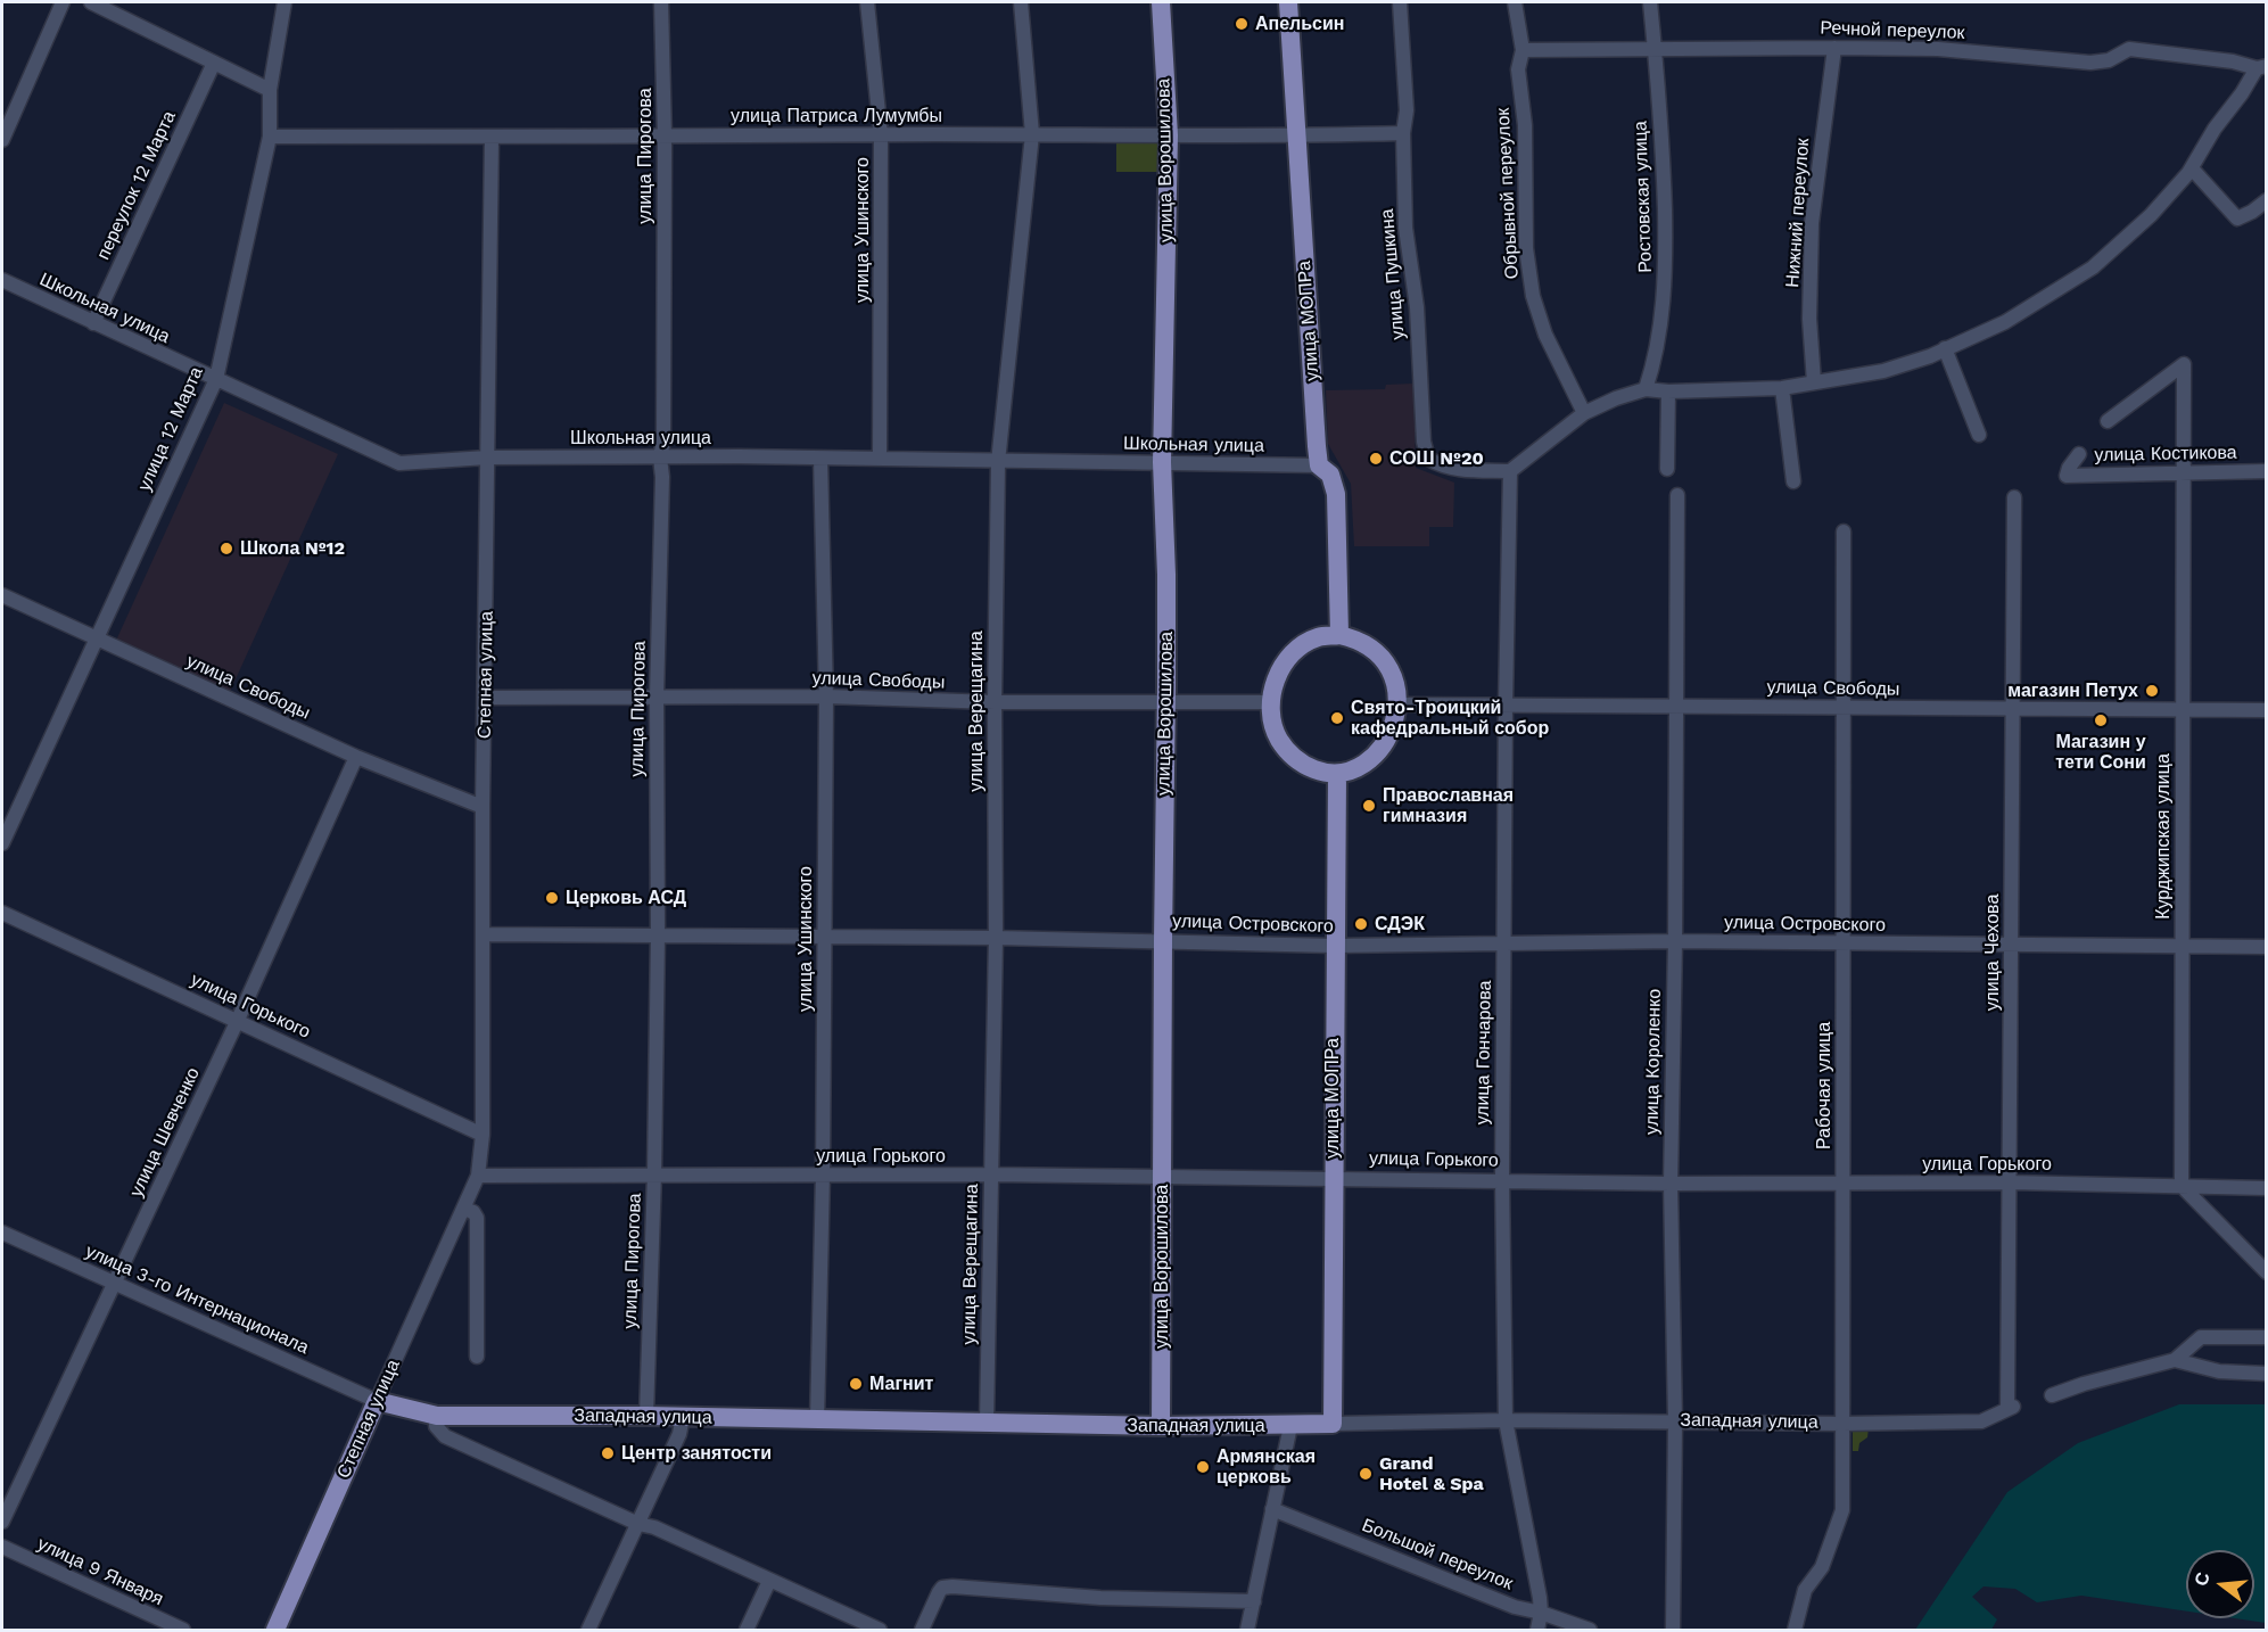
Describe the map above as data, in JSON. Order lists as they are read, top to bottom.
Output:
{
  "streets": {
    "main road": [
      "улица Ворошилова",
      "улица МОПРа",
      "Степная улица",
      "Западная улица"
    ],
    "street": [
      "Речной переулок",
      "улица Патриса Лумумбы",
      "улица Пирогова",
      "переулок 12 Марта",
      "Обрывной переулок",
      "Ростовская улица",
      "Нижний переулок",
      "улица Ушинского",
      "улица Пушкина",
      "Школьная улица",
      "улица 12 Марта",
      "улица Костикова",
      "улица Свободы",
      "улица Верещагина",
      "Курджипская улица",
      "улица Островского",
      "улица Чехова",
      "улица Горького",
      "улица Гончарова",
      "улица Короленко",
      "Рабочая улица",
      "улица Шевченко",
      "улица 3-го Интернационала",
      "Большой переулок",
      "улица 9 Января"
    ]
  },
  "crossings": [
    ["Речной переулок", "Обрывной переулок"],
    ["Речной переулок", "Ростовская улица"],
    ["Речной переулок", "Нижний переулок"],
    ["улица Патриса Лумумбы", "улица Пирогова"],
    ["улица Патриса Лумумбы", "улица Ворошилова"],
    ["улица Патриса Лумумбы", "улица Ушинского"],
    ["улица Патриса Лумумбы", "улица Пушкина"],
    ["улица Патриса Лумумбы", "улица МОПРа"],
    ["улица Патриса Лумумбы", "улица 12 Марта"],
    ["улица Патриса Лумумбы", "Степная улица"],
    ["улица Патриса Лумумбы", "улица Верещагина"],
    ["улица Пирогова", "Школьная улица"],
    ["улица Пирогова", "улица Свободы"],
    ["улица Пирогова", "улица Островского"],
    ["улица Пирогова", "улица Горького"],
    ["улица Пирогова", "Западная улица"],
    ["улица Ворошилова", "Школьная улица"],
    ["улица Ворошилова", "улица Свободы"],
    ["улица Ворошилова", "улица Островского"],
    ["улица Ворошилова", "улица Горького"],
    ["улица Ворошилова", "Западная улица"],
    ["переулок 12 Марта", "Школьная улица"],
    ["улица Ушинского", "Школьная улица"],
    ["улица Ушинского", "улица Свободы"],
    ["улица Ушинского", "улица Островского"],
    ["улица Ушинского", "улица Горького"],
    ["улица Ушинского", "Западная улица"],
    ["улица Пушкина", "улица Гончарова"],
    ["Школьная улица", "улица МОПРа"],
    ["Школьная улица", "улица 12 Марта"],
    ["Школьная улица", "Степная улица"],
    ["Школьная улица", "улица Верещагина"],
    ["улица МОПРа", "улица Свободы"],
    ["улица МОПРа", "улица Островского"],
    ["улица МОПРа", "улица Горького"],
    ["улица МОПРа", "Западная улица"],
    ["улица 12 Марта", "улица Свободы"],
    ["улица Костикова", "Курджипская улица"],
    ["Степная улица", "улица Свободы"],
    ["Степная улица", "улица Островского"],
    ["Степная улица", "улица Горького"],
    ["Степная улица", "улица 3-го Интернационала"],
    ["Степная улица", "Западная улица"],
    ["улица Свободы", "улица Верещагина"],
    ["улица Свободы", "Курджипская улица"],
    ["улица Свободы", "улица Чехова"],
    ["улица Свободы", "улица Гончарова"],
    ["улица Свободы", "улица Короленко"],
    ["улица Свободы", "Рабочая улица"],
    ["улица Свободы", "улица Шевченко"],
    ["улица Верещагина", "улица Островского"],
    ["улица Верещагина", "улица Горького"],
    ["улица Верещагина", "Западная улица"],
    ["Курджипская улица", "улица Островского"],
    ["Курджипская улица", "улица Горького"],
    ["улица Островского", "улица Чехова"],
    ["улица Островского", "улица Гончарова"],
    ["улица Островского", "улица Короленко"],
    ["улица Островского", "Рабочая улица"],
    ["улица Чехова", "улица Горького"],
    ["улица Чехова", "Западная улица"],
    ["улица Горького", "улица Гончарова"],
    ["улица Горького", "улица Короленко"],
    ["улица Горького", "Рабочая улица"],
    ["улица Горького", "улица Шевченко"],
    ["улица Гончарова", "Западная улица"],
    ["улица Гончарова", "Большой переулок"],
    ["улица Короленко", "Западная улица"],
    ["Рабочая улица", "Западная улица"],
    ["улица Шевченко", "улица 3-го Интернационала"],
    ["улица 3-го Интернационала", "Западная улица"]
  ],
  "places": [
    "Апельсин",
    "СОШ №20",
    "Школа №12",
    "магазин Петух",
    "Свято-Троицкий кафедральный собор",
    "Магазин у тети Сони",
    "Православная гимназия",
    "Церковь АСД",
    "СДЭК",
    "Магнит",
    "Центр занятости",
    "Армянская церковь",
    "Grand Hotel & Spa"
  ],
  "north": "left"
}
